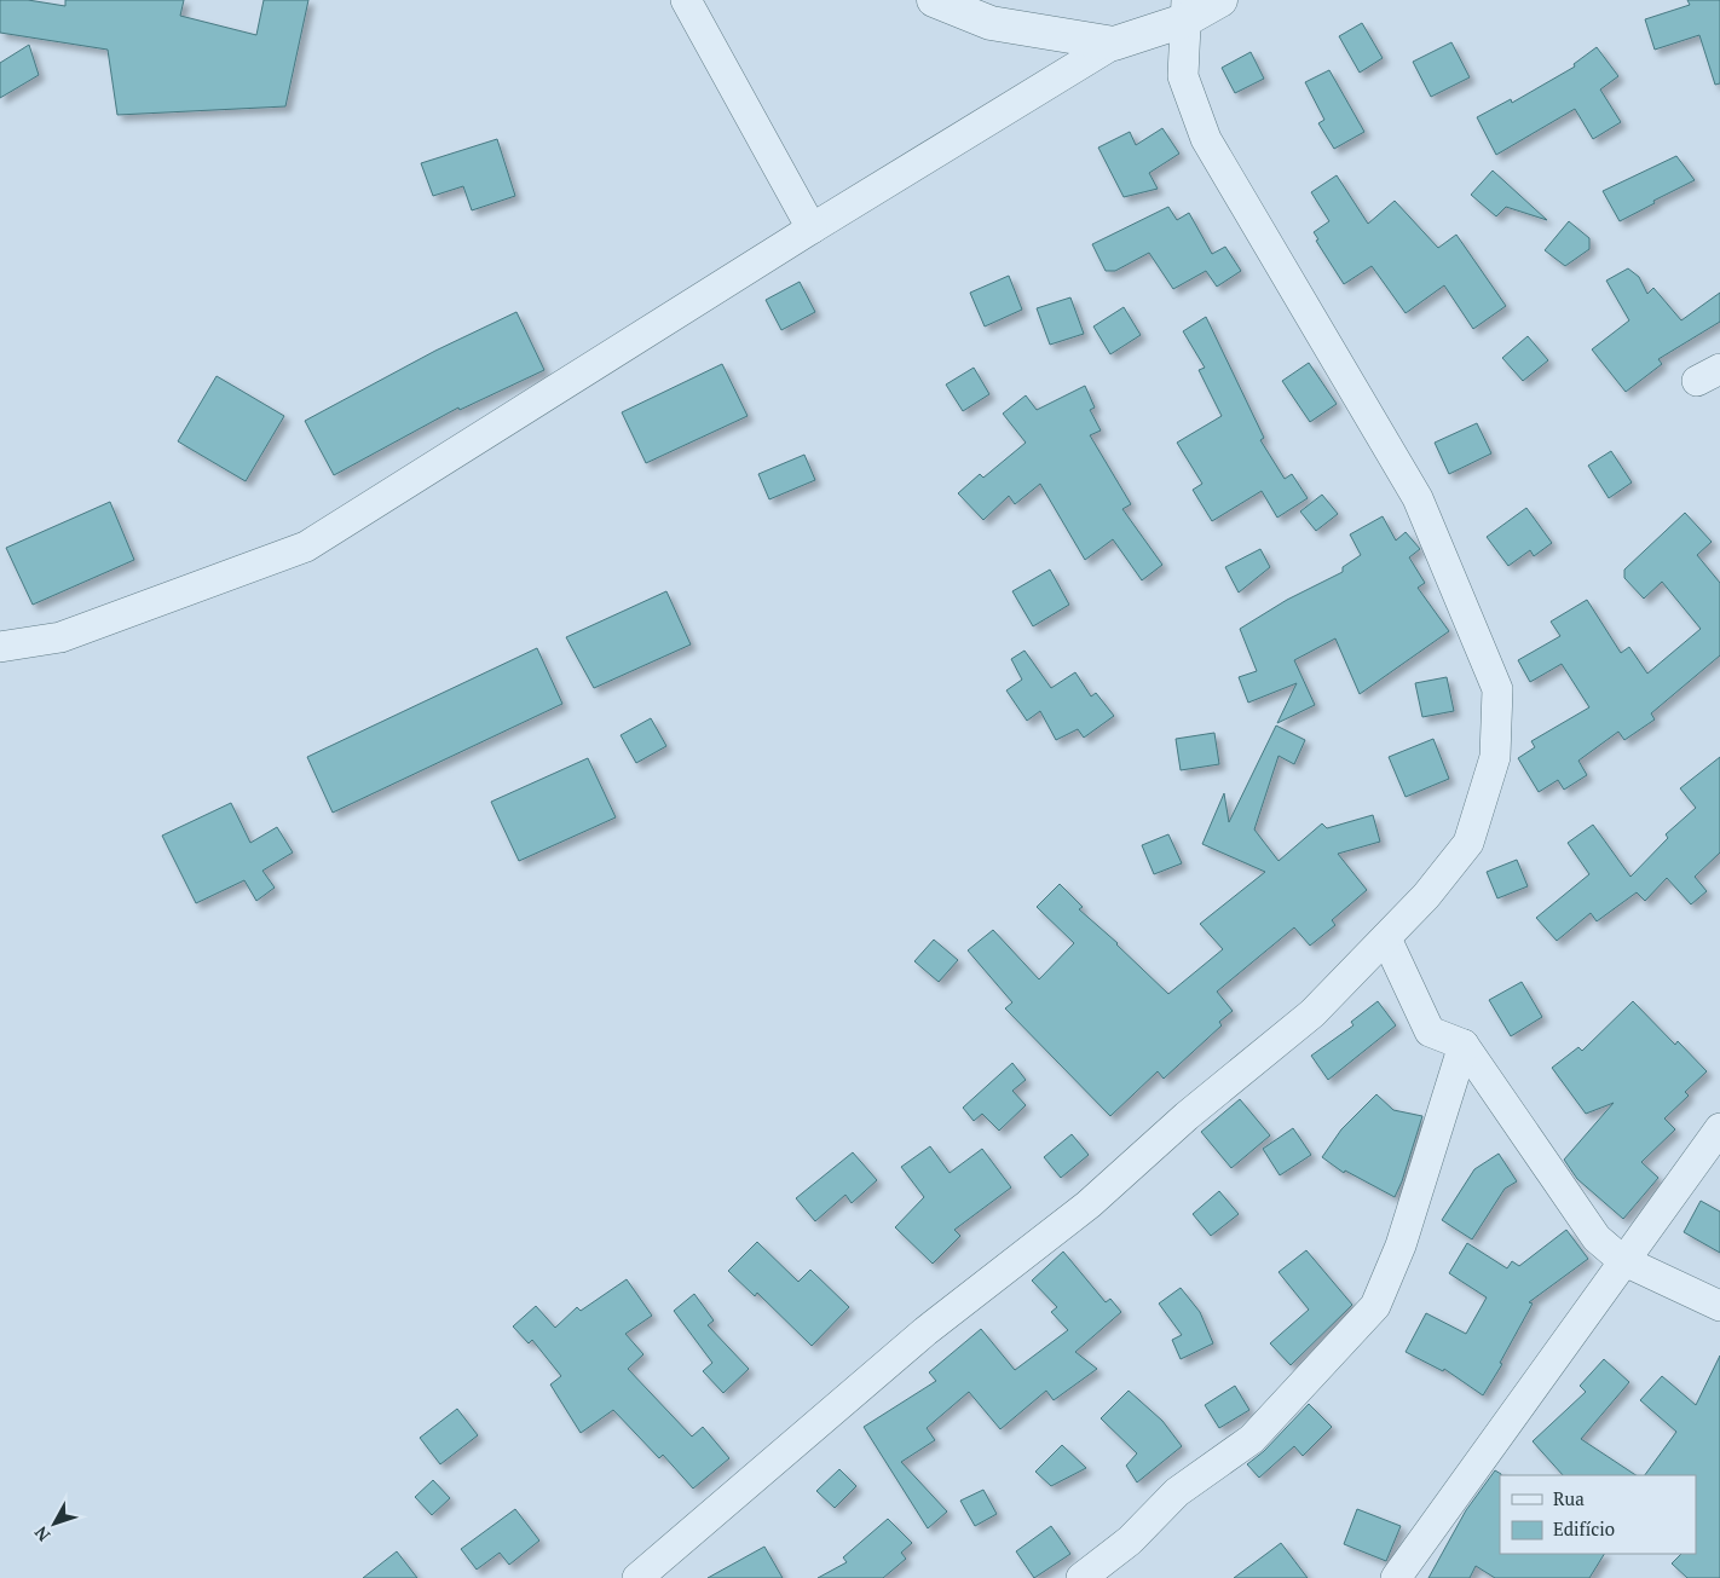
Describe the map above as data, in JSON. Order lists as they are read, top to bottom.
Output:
{
  "legend": ["Rua", "Edifício"],
  "north": "bottom left"
}
